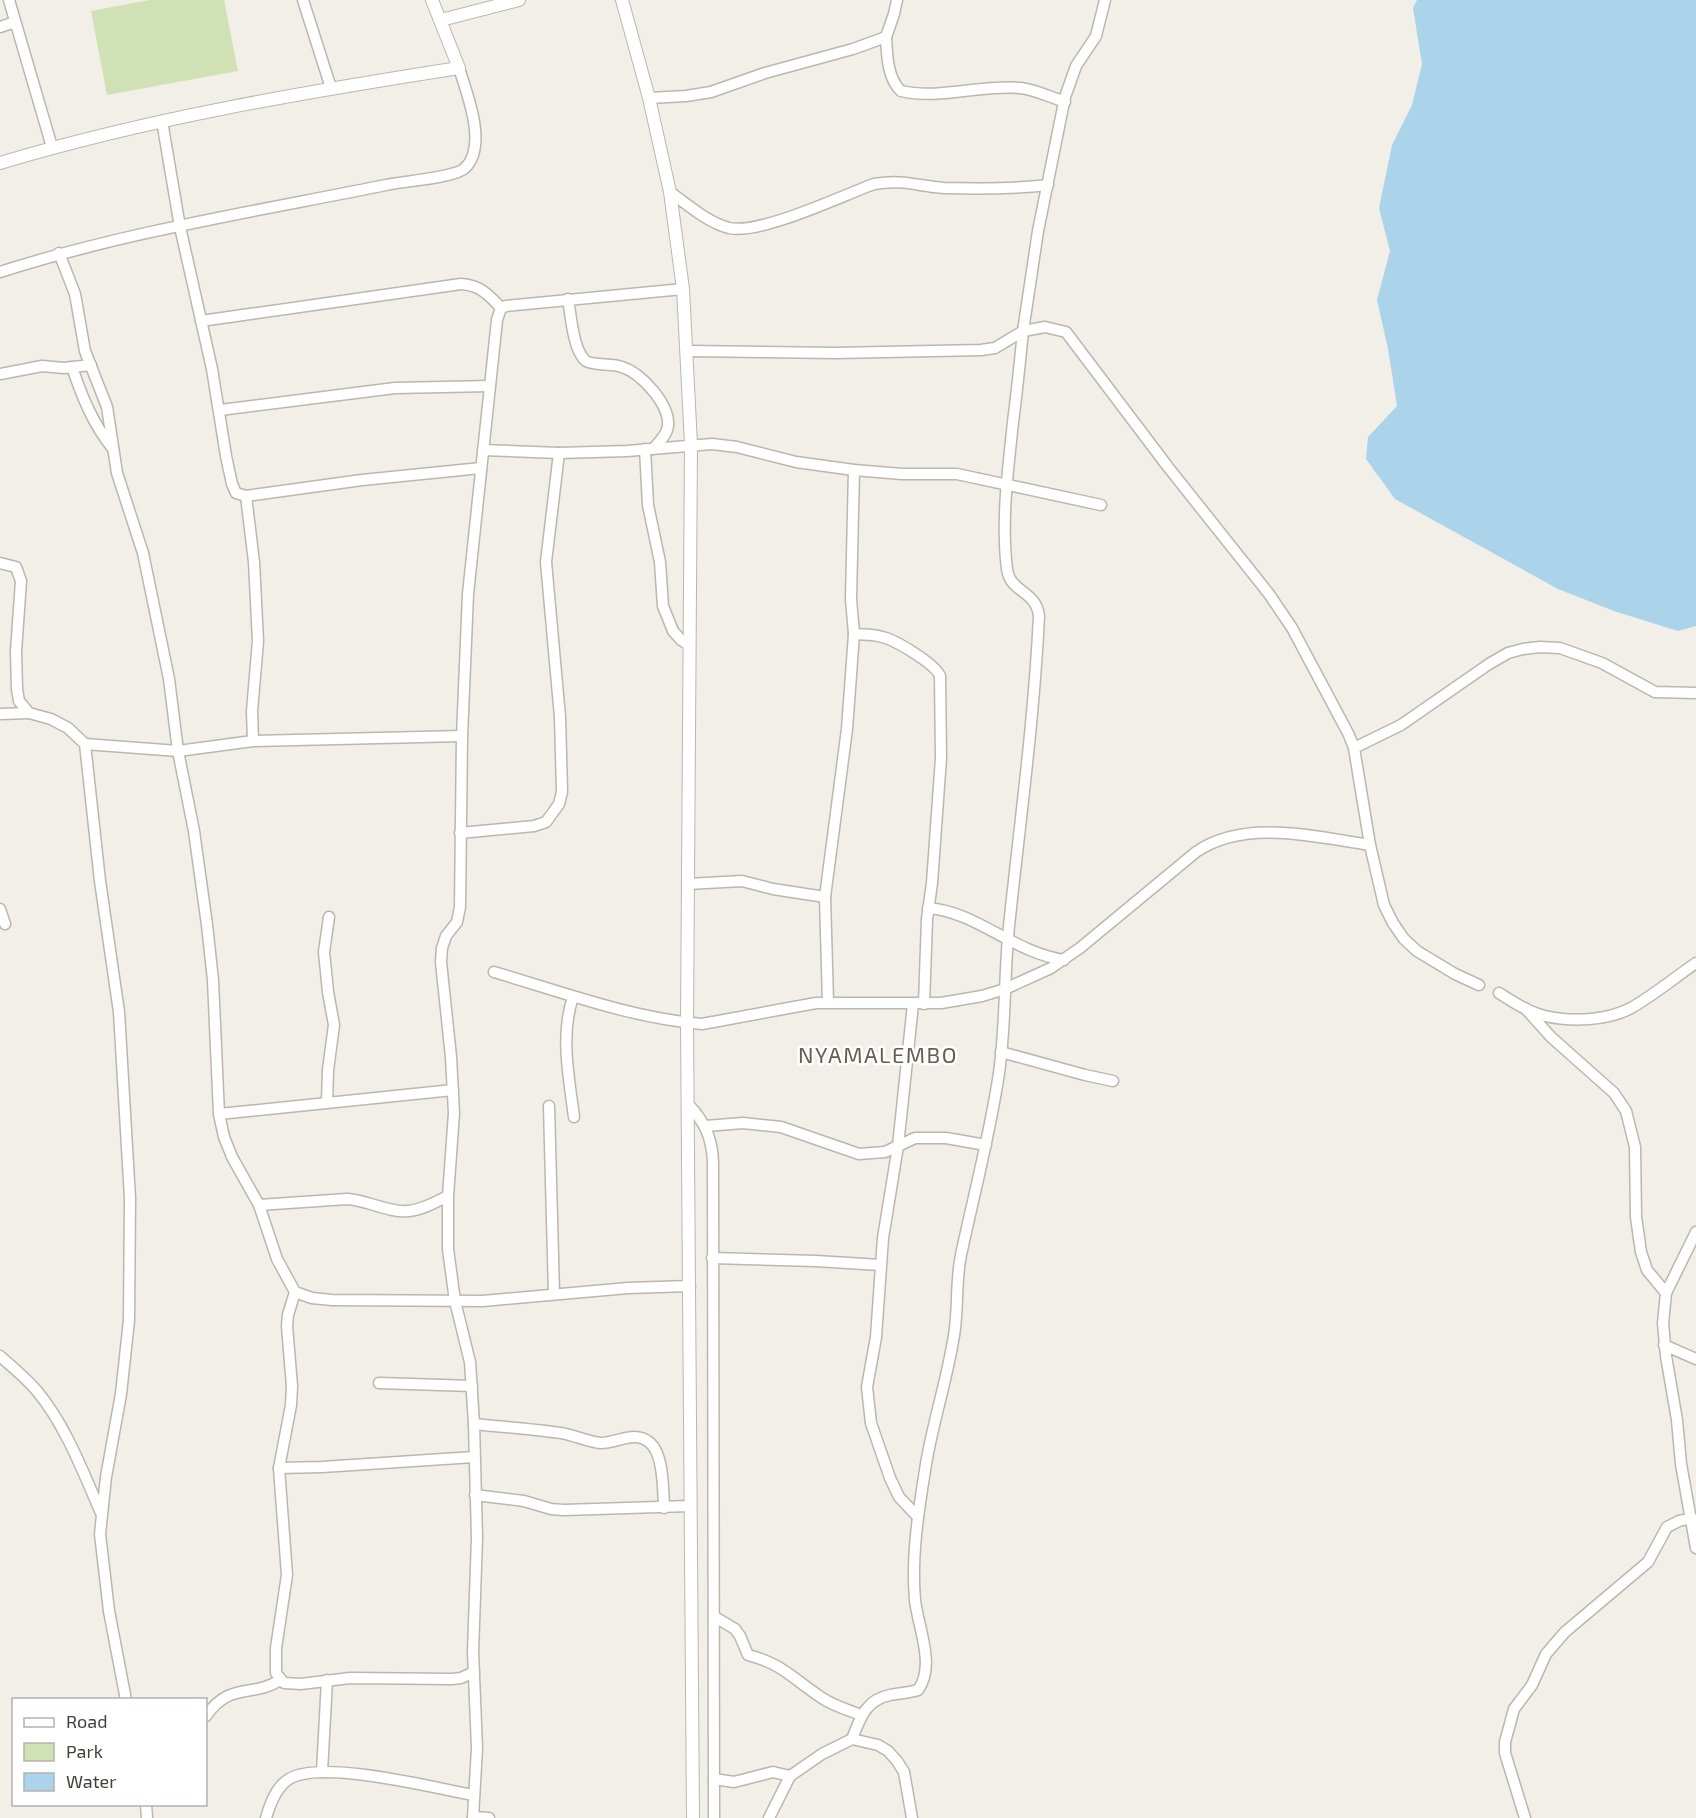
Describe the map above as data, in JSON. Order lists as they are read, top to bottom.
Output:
{
  "districts": ["NYAMALEMBO"],
  "legend": ["Road", "Park", "Water"]
}
